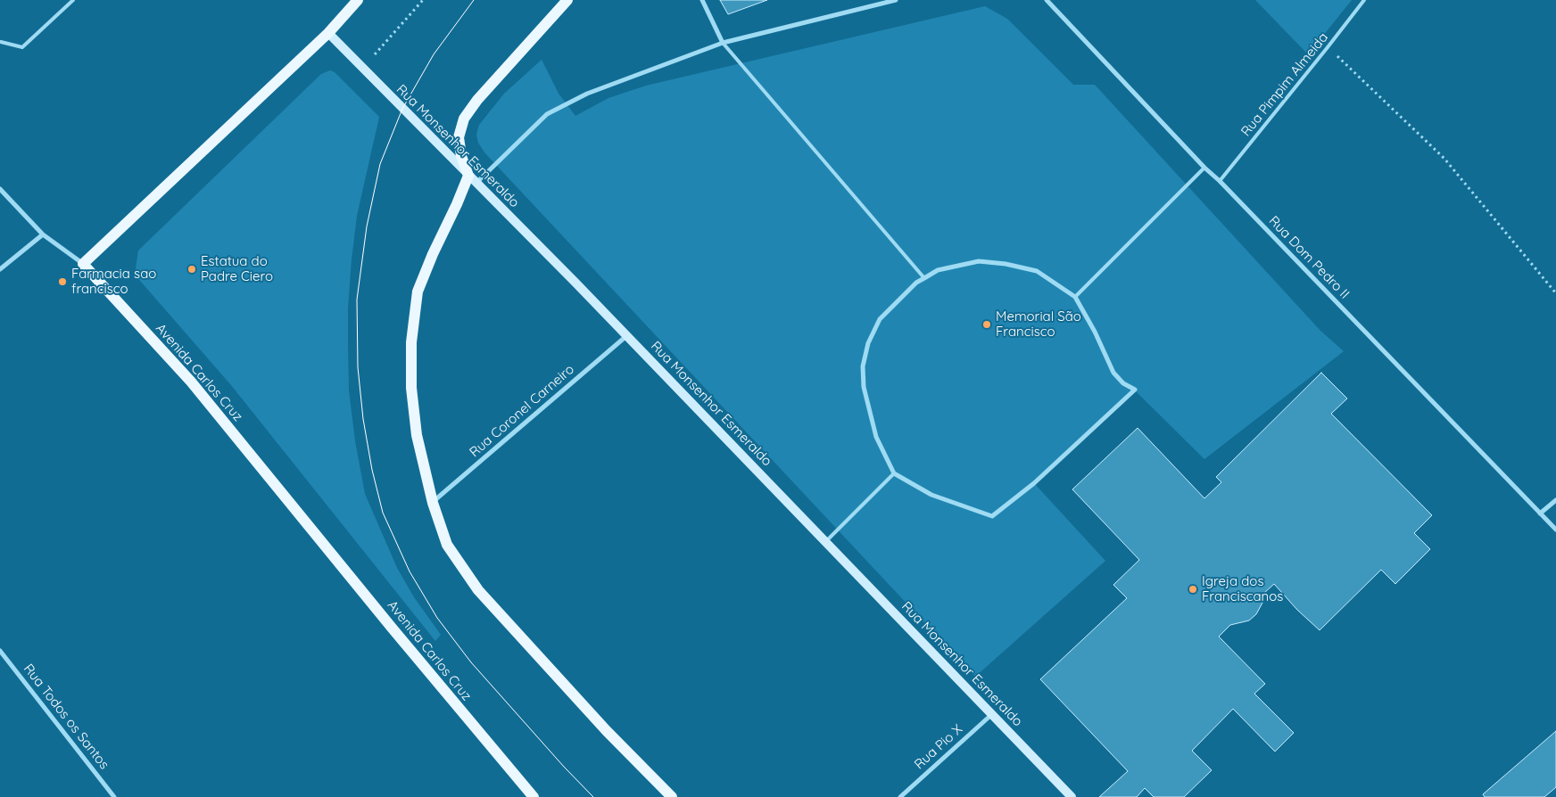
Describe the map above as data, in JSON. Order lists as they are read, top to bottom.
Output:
{
  "streets": {
    "main road": ["Avenida Carlos Cruz"],
    "street": [
      "Rua Monsenhor Esmeraldo",
      "Rua Dom Pedro II",
      "Rua Coronel Carneiro",
      "Rua Todos os Santos",
      "Rua Pio X"
    ],
    "lane": ["Rua Pimpim Almeida"]
  },
  "crossings": [
    ["Rua Pimpim Almeida", "Rua Dom Pedro II"],
    ["Rua Monsenhor Esmeraldo", "Rua Coronel Carneiro"],
    ["Rua Monsenhor Esmeraldo", "Rua Pio X"]
  ],
  "places": [
    "Estatua do Padre Ciero",
    "Farmacia sao francisco",
    "Memorial São Francisco",
    "Igreja dos Franciscanos"
  ]
}
